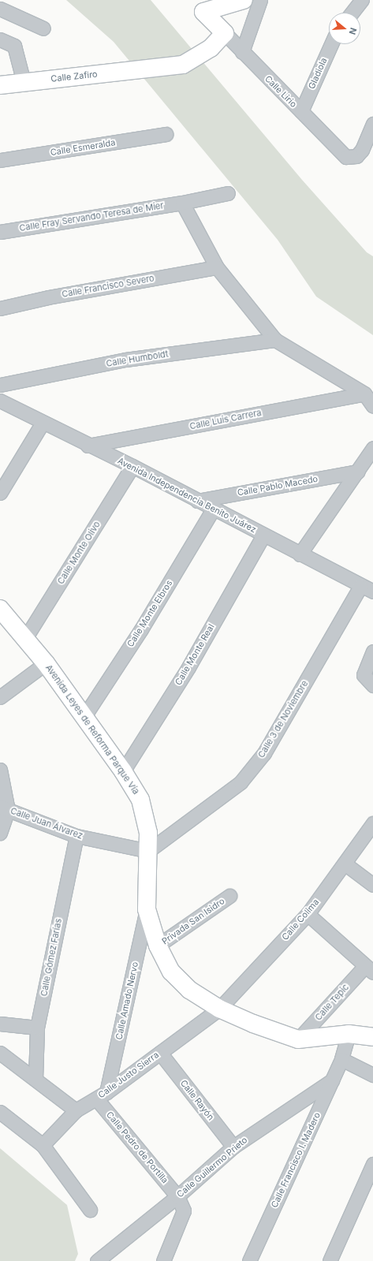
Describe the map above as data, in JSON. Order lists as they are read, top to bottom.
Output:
{
  "streets": {
    "street": [
      "Gladiola",
      "Calle Zafiro",
      "Calle Lirio",
      "Calle Esmeralda",
      "Calle Fray Servando Teresa de Mier",
      "Calle Francisco Severo",
      "Calle Humboldt",
      "Calle Luis Carrera",
      "Calle Pablo Macedo",
      "Avenida Independencia Benito Juárez",
      "Calle Monte Olivo",
      "Calle Monte Elbros",
      "Calle Monte Real",
      "Calle 3 de Noviembre",
      "Avenida Leyes de Reforma Parque Vía",
      "Calle Juan Álvarez",
      "Calle Colima",
      "Privada San Isidro",
      "Calle Gómez Farías",
      "Calle Amado Nervo",
      "Calle Tepic",
      "Calle Justo Sierra",
      "Calle Rayón",
      "Calle Pedro de Portilla",
      "Calle Francisco I. Madero",
      "Calle Guillermo Prieto"
    ]
  },
  "crossings": [
    ["Gladiola", "Calle Lirio"],
    ["Calle Zafiro", "Calle Lirio"],
    ["Calle Luis Carrera", "Avenida Independencia Benito Juárez"],
    ["Calle Pablo Macedo", "Avenida Independencia Benito Juárez"],
    ["Avenida Independencia Benito Juárez", "Calle Monte Olivo"],
    ["Avenida Independencia Benito Juárez", "Calle Monte Elbros"],
    ["Avenida Independencia Benito Juárez", "Calle Monte Real"],
    ["Avenida Independencia Benito Juárez", "Calle 3 de Noviembre"],
    ["Calle Monte Olivo", "Avenida Leyes de Reforma Parque Vía"],
    ["Calle Monte Elbros", "Avenida Leyes de Reforma Parque Vía"],
    ["Calle Monte Real", "Avenida Leyes de Reforma Parque Vía"],
    ["Calle 3 de Noviembre", "Avenida Leyes de Reforma Parque Vía"],
    ["Calle 3 de Noviembre", "Calle Juan Álvarez"],
    ["Avenida Leyes de Reforma Parque Vía", "Calle Juan Álvarez"],
    ["Avenida Leyes de Reforma Parque Vía", "Calle Colima"],
    ["Avenida Leyes de Reforma Parque Vía", "Privada San Isidro"],
    ["Avenida Leyes de Reforma Parque Vía", "Calle Amado Nervo"],
    ["Avenida Leyes de Reforma Parque Vía", "Calle Tepic"],
    ["Avenida Leyes de Reforma Parque Vía", "Calle Justo Sierra"],
    ["Avenida Leyes de Reforma Parque Vía", "Calle Francisco I. Madero"],
    ["Calle Juan Álvarez", "Calle Gómez Farías"],
    ["Calle Colima", "Calle Justo Sierra"],
    ["Calle Amado Nervo", "Calle Justo Sierra"],
    ["Calle Amado Nervo", "Calle Pedro de Portilla"],
    ["Calle Justo Sierra", "Calle Rayón"],
    ["Calle Justo Sierra", "Calle Pedro de Portilla"],
    ["Calle Rayón", "Calle Guillermo Prieto"],
    ["Calle Pedro de Portilla", "Calle Guillermo Prieto"],
    ["Calle Francisco I. Madero", "Calle Guillermo Prieto"]
  ],
  "north": "right"
}
